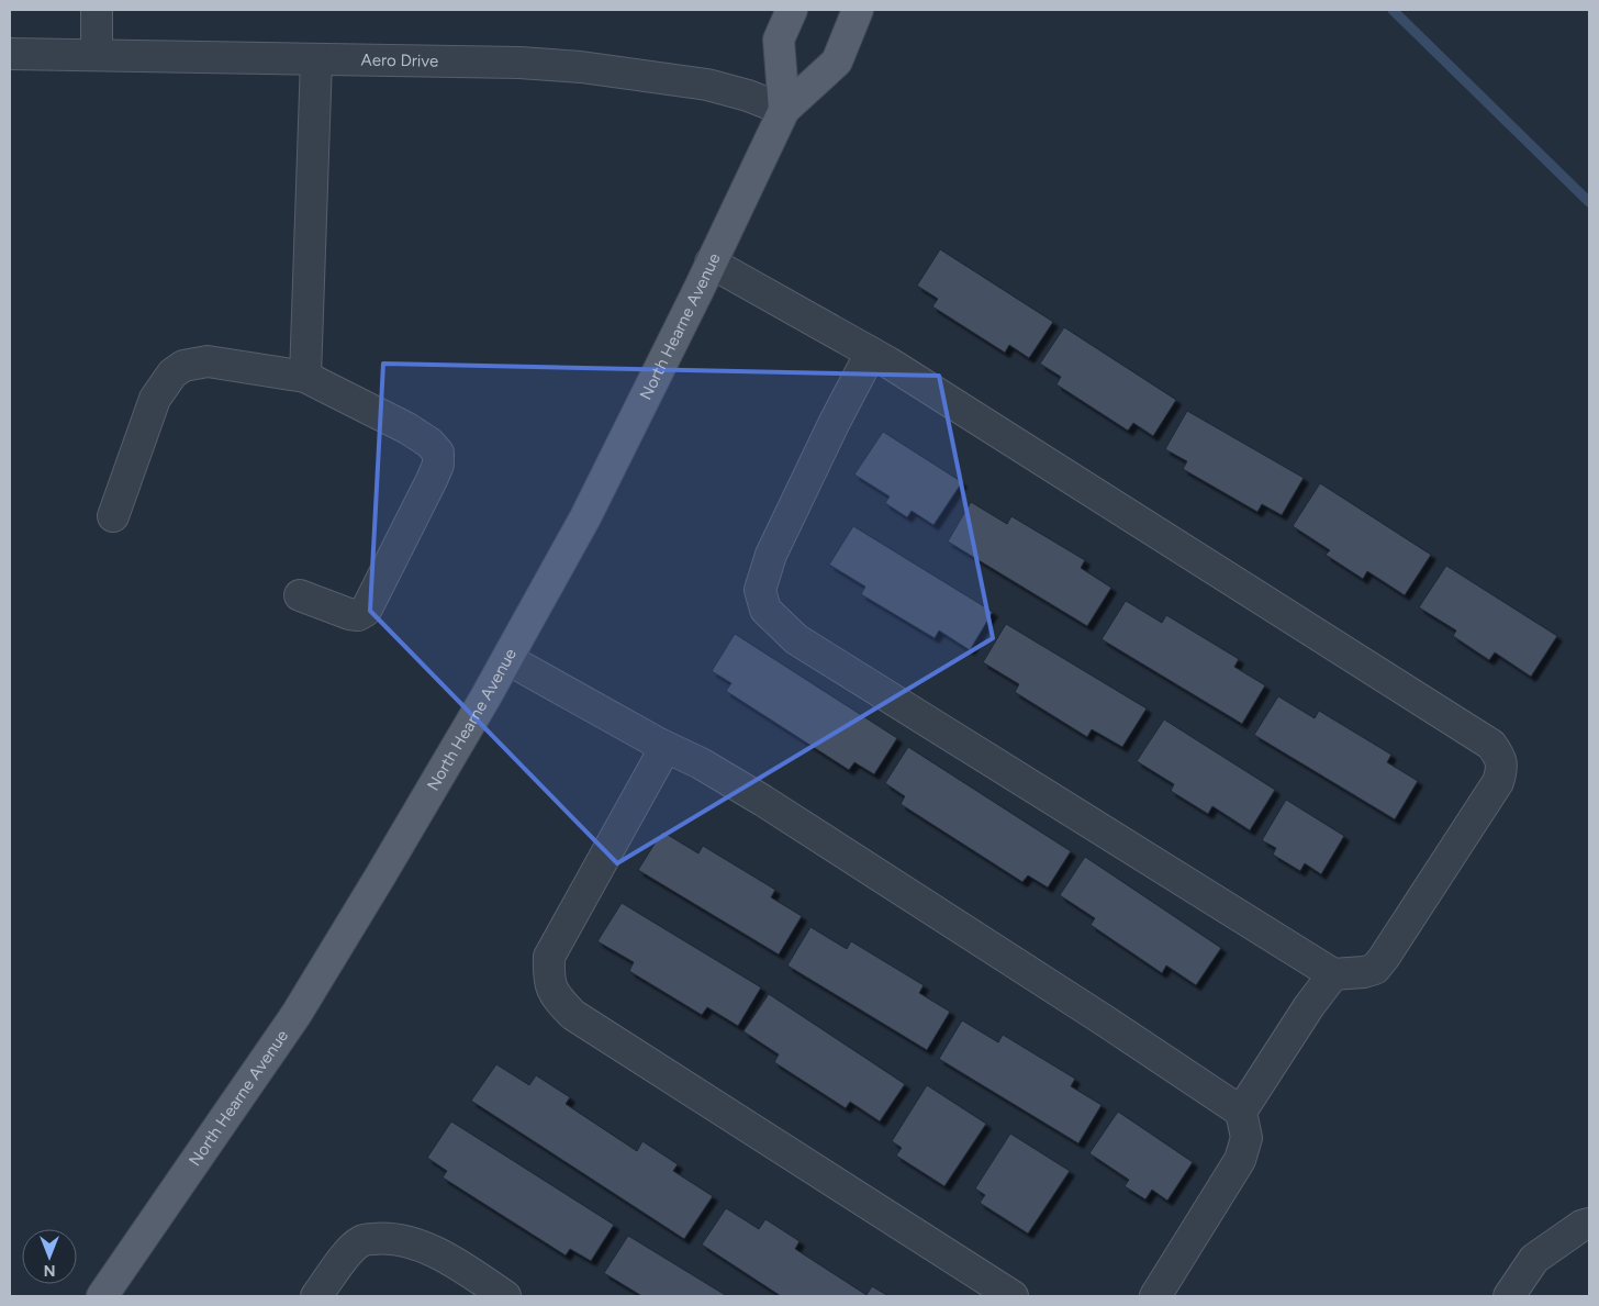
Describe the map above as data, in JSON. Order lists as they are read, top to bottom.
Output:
{
  "streets": {
    "main road": ["North Hearne Avenue"],
    "street": ["Aero Drive"]
  },
  "crossings": [
    ["Aero Drive", "North Hearne Avenue"]
  ],
  "north": "bottom"
}
